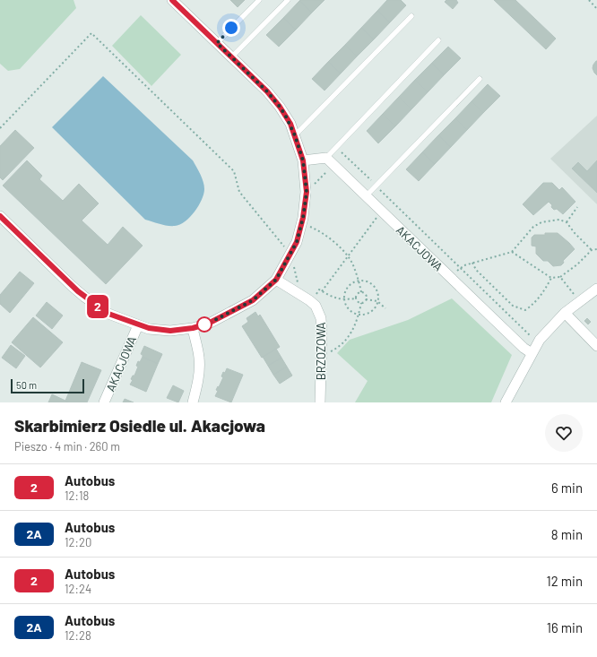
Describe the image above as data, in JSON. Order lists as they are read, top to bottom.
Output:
{
  "streets": {
    "street": ["AKACJOWA", "BRZOZOWA"]
  },
  "crossings": [
    ["AKACJOWA", "BRZOZOWA"]
  ],
  "lines": ["bus line 2"],
  "scale_bar": "50 m",
  "page": {
    "on_map": "2",
    "scale": "50 m",
    "heading": ["Skarbimierz Osiedle ul. Akacjowa", "Pieszo · 4 min · 260 m"],
    "list": [
      {
        "mark": "2",
        "name": "Autobus",
        "note": "12:18",
        "value": "6 min"
      },
      {
        "mark": "2A",
        "name": "Autobus",
        "note": "12:20",
        "value": "8 min"
      },
      {
        "mark": "2",
        "name": "Autobus",
        "note": "12:24",
        "value": "12 min"
      },
      {
        "mark": "2A",
        "name": "Autobus",
        "note": "12:28",
        "value": "16 min"
      }
    ]
  }
}
